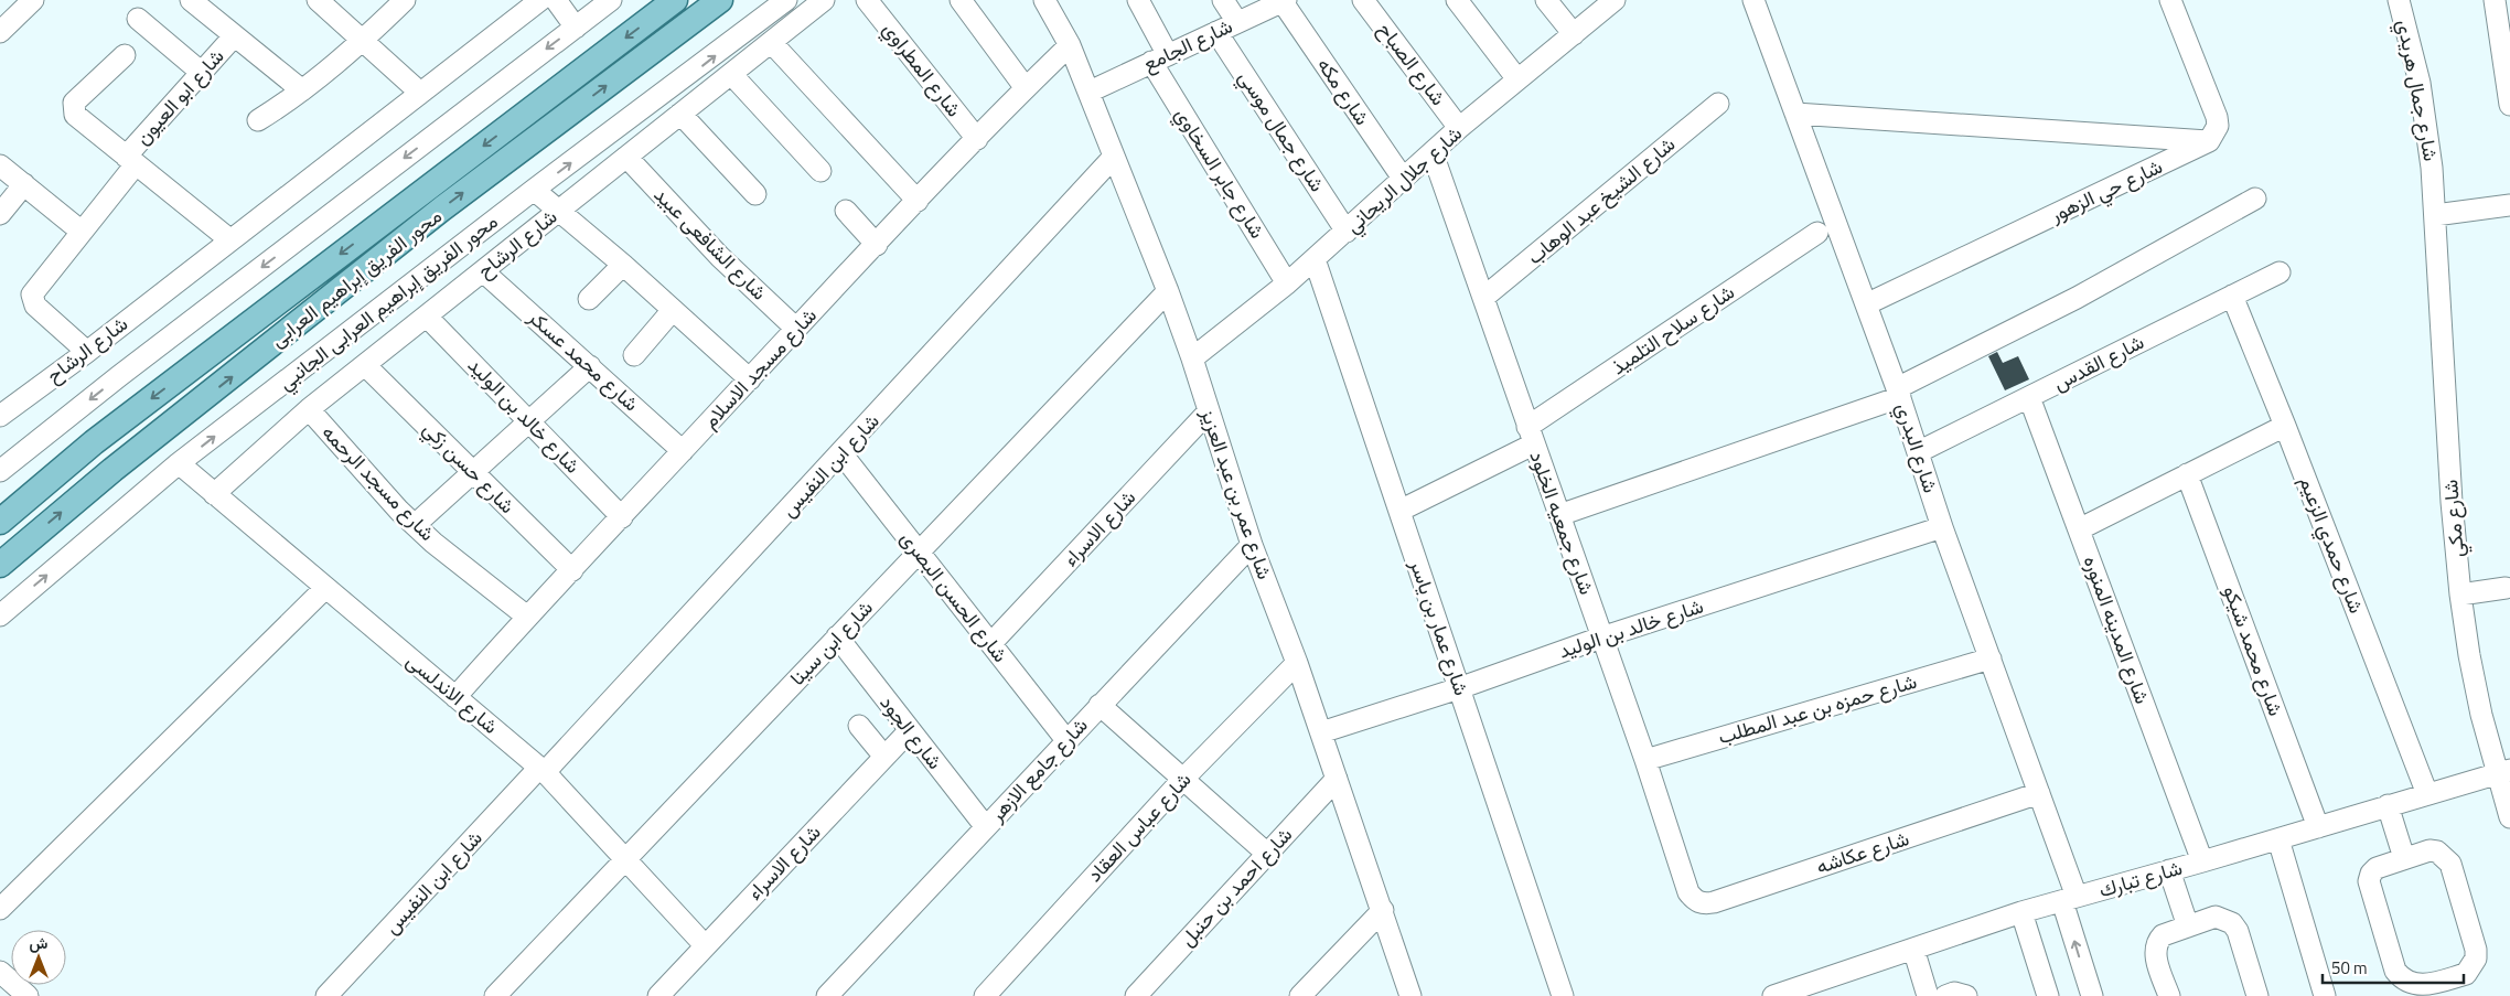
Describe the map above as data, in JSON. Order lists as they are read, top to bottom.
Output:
{
  "streets": {
    "main road": ["محور الفريق إبراهيم العرابى"],
    "street": [
      "شارع الجامع",
      "شارع الصباح",
      "شارع المطراوي",
      "شارع جمال هريدي",
      "شارع مكه",
      "شارع ابو العيون",
      "شارع جمال موسي",
      "شارع جابر السخاوي",
      "شارع جلال الريحاني",
      "شارع حي الزهور",
      "شارع الشيخ عبد الوهاب",
      "شارع الرشاح",
      "شارع الشافعى عبيد",
      "محور الفريق إبراهيم العرابى الجانبي",
      "شارع سلاح التلميذ",
      "شارع محمد عسكر",
      "شارع القدس",
      "شارع مسجد الاسلام",
      "شارع خالد بن الوليد",
      "شارع البدري",
      "شارع ابن النفيس",
      "شارع حسن زكي",
      "شارع مسجد الرحمه",
      "شارع عمر بن عبد العزيز",
      "شارع مكي",
      "شارع جمعيه الخلود",
      "شارع الاسراء",
      "شارع حمدي الزعيم",
      "شارع الحسن البصرى",
      "شارع عمار بن ياسر",
      "شارع المدينه المنوره",
      "شارع ابن سينا",
      "شارع محمد شيكو",
      "شارع الاندلسى",
      "شارع حمزه بن عبد المطلب",
      "شارع الجود",
      "شارع جامع الازهر",
      "شارع عباس العقاد",
      "شارع عكاشه",
      "شارع تبارك",
      "شارع احمد بن حنبل"
    ]
  },
  "crossings": [
    ["شارع الجامع", "شارع مكه"],
    ["شارع الجامع", "شارع جمال موسي"],
    ["شارع الجامع", "شارع جابر السخاوي"],
    ["شارع الجامع", "شارع عمر بن عبد العزيز"],
    ["شارع الصباح", "شارع جلال الريحاني"],
    ["شارع المطراوي", "شارع مسجد الاسلام"],
    ["شارع جمال هريدي", "شارع مكي"],
    ["شارع مكه", "شارع جلال الريحاني"],
    ["شارع ابو العيون", "شارع الرشاح"],
    ["شارع جمال موسي", "شارع جلال الريحاني"],
    ["شارع جابر السخاوي", "شارع جلال الريحاني"],
    ["شارع جلال الريحاني", "شارع عمر بن عبد العزيز"],
    ["شارع جلال الريحاني", "شارع جمعيه الخلود"],
    ["شارع جلال الريحاني", "شارع عمار بن ياسر"],
    ["شارع حي الزهور", "شارع البدري"],
    ["شارع الشيخ عبد الوهاب", "شارع جمعيه الخلود"],
    ["شارع الرشاح", "شارع الشافعى عبيد"],
    ["شارع الرشاح", "شارع محمد عسكر"],
    ["شارع الرشاح", "شارع خالد بن الوليد"],
    ["شارع الرشاح", "شارع حسن زكي"],
    ["شارع الرشاح", "شارع مسجد الرحمه"],
    ["شارع الرشاح", "شارع الاندلسى"],
    ["شارع الشافعى عبيد", "شارع مسجد الاسلام"],
    ["محور الفريق إبراهيم العرابى الجانبي", "شارع الاندلسى"],
    ["شارع سلاح التلميذ", "شارع جمعيه الخلود"],
    ["شارع سلاح التلميذ", "شارع عمار بن ياسر"],
    ["شارع محمد عسكر", "شارع مسجد الاسلام"],
    ["شارع القدس", "شارع البدري"],
    ["شارع القدس", "شارع حمدي الزعيم"],
    ["شارع القدس", "شارع المدينه المنوره"],
    ["شارع مسجد الاسلام", "شارع خالد بن الوليد"],
    ["شارع مسجد الاسلام", "شارع حسن زكي"],
    ["شارع مسجد الاسلام", "شارع مسجد الرحمه"],
    ["شارع مسجد الاسلام", "شارع عمر بن عبد العزيز"],
    ["شارع مسجد الاسلام", "شارع الاندلسى"],
    ["شارع خالد بن الوليد", "شارع البدري"],
    ["شارع خالد بن الوليد", "شارع عمر بن عبد العزيز"],
    ["شارع خالد بن الوليد", "شارع جمعيه الخلود"],
    ["شارع خالد بن الوليد", "شارع عمار بن ياسر"],
    ["شارع البدري", "شارع حمزه بن عبد المطلب"],
    ["شارع البدري", "شارع عكاشه"],
    ["شارع البدري", "شارع تبارك"],
    ["شارع ابن النفيس", "شارع عمر بن عبد العزيز"],
    ["شارع ابن النفيس", "شارع الحسن البصرى"],
    ["شارع ابن النفيس", "شارع الاندلسى"],
    ["شارع عمر بن عبد العزيز", "شارع الاسراء"],
    ["شارع عمر بن عبد العزيز", "شارع ابن سينا"],
    ["شارع عمر بن عبد العزيز", "شارع جامع الازهر"],
    ["شارع عمر بن عبد العزيز", "شارع عباس العقاد"],
    ["شارع عمر بن عبد العزيز", "شارع احمد بن حنبل"],
    ["شارع مكي", "شارع تبارك"],
    ["شارع جمعيه الخلود", "شارع حمزه بن عبد المطلب"],
    ["شارع جمعيه الخلود", "شارع عكاشه"],
    ["شارع الاسراء", "شارع الحسن البصرى"],
    ["شارع الاسراء", "شارع الاندلسى"],
    ["شارع الاسراء", "شارع الجود"],
    ["شارع حمدي الزعيم", "شارع تبارك"],
    ["شارع الحسن البصرى", "شارع ابن سينا"],
    ["شارع الحسن البصرى", "شارع جامع الازهر"],
    ["شارع المدينه المنوره", "شارع تبارك"],
    ["شارع ابن سينا", "شارع الاندلسى"],
    ["شارع ابن سينا", "شارع الجود"],
    ["شارع محمد شيكو", "شارع تبارك"],
    ["شارع الجود", "شارع جامع الازهر"]
  ],
  "scale_bar": "50 m",
  "north": "top"
}
